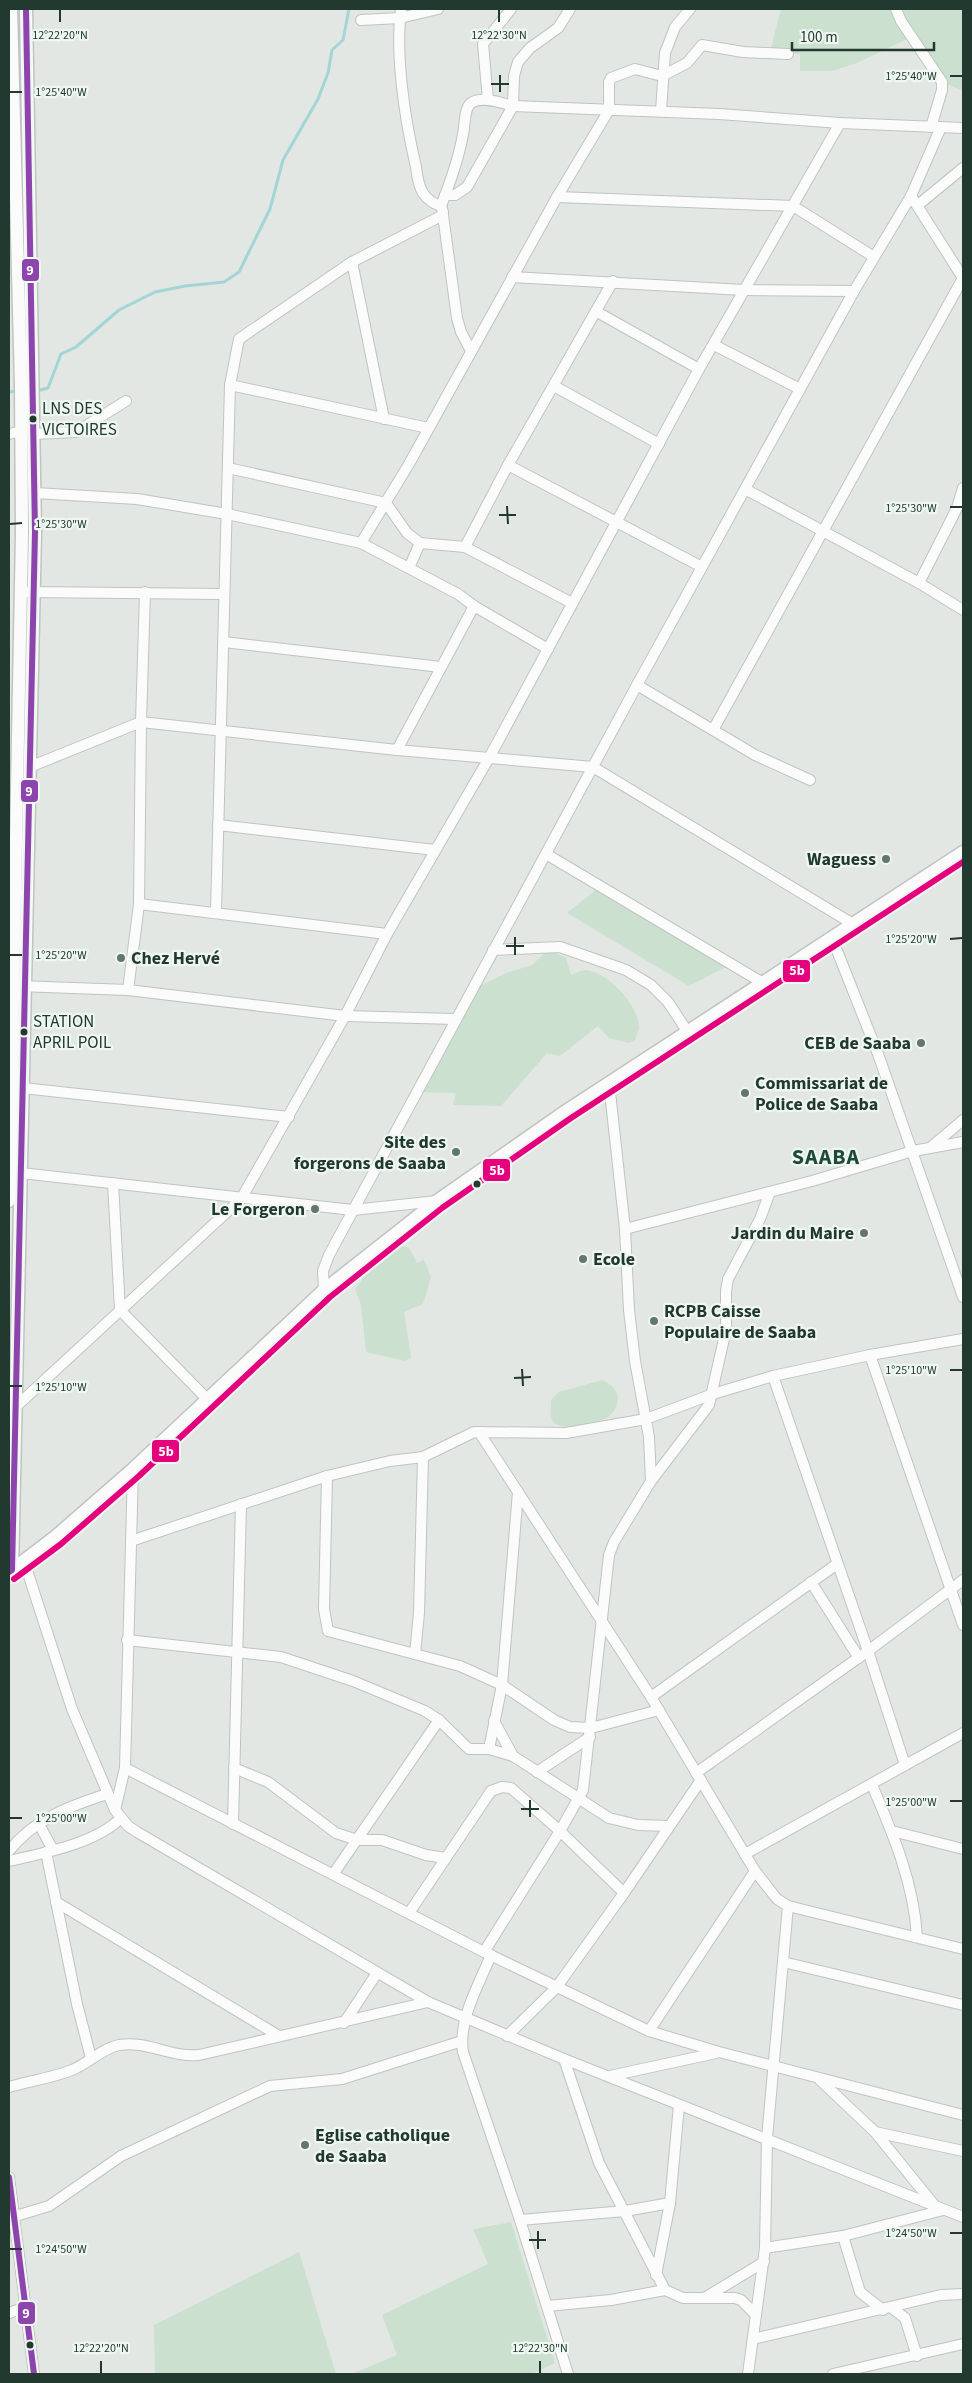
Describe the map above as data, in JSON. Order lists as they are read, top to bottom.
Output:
{
  "districts": ["SAABA"],
  "places": [
    "LNS DES VICTOIRES",
    "Waguess",
    "Chez Hervé",
    "STATION APRIL POIL",
    "CEB de Saaba",
    "Commissariat de Police de Saaba",
    "Site des forgerons de Saaba",
    "Le Forgeron",
    "Jardin du Maire",
    "Ecole",
    "RCPB Caisse Populaire de Saaba",
    "Eglise catholique de Saaba"
  ],
  "lines": ["transit line 9", "transit line 5b"],
  "scale_bar": "100 m",
  "coordinates": [
    "12°22'20\"N",
    "12°22'30\"N",
    "1°25'40\"W",
    "1°25'30\"W",
    "1°25'20\"W",
    "1°25'10\"W",
    "1°25'00\"W",
    "1°24'50\"W"
  ]
}
